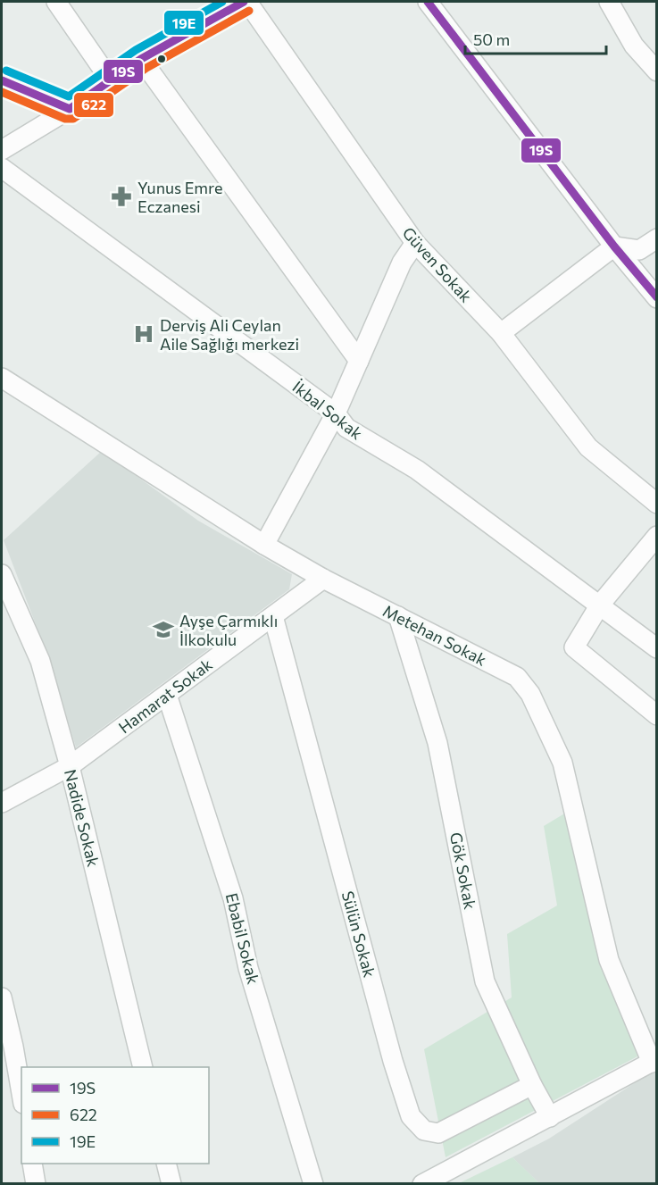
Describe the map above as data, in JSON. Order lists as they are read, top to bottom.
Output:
{
  "streets": {
    "street": [
      "Güven Sokak",
      "İkbal Sokak",
      "Metehan Sokak",
      "Hamarat Sokak",
      "Nadide Sokak",
      "Gök Sokak",
      "Sülün Sokak",
      "Ebabil Sokak"
    ]
  },
  "crossings": [
    ["Metehan Sokak", "Hamarat Sokak"],
    ["Metehan Sokak", "Gök Sokak"],
    ["Hamarat Sokak", "Nadide Sokak"],
    ["Hamarat Sokak", "Sülün Sokak"],
    ["Hamarat Sokak", "Ebabil Sokak"],
    ["Gök Sokak", "Sülün Sokak"]
  ],
  "places": {
    "pharmacy": ["Yunus Emre Eczanesi"],
    "hospital": ["Derviş Ali Ceylan Aile Sağlığı merkezi"],
    "school or university": ["Ayşe Çarmıklı İlkokulu"]
  },
  "lines": ["transit line 19S", "transit line 19E", "transit line 622"],
  "legend": ["19S", "622", "19E"],
  "scale_bar": "50 m"
}
